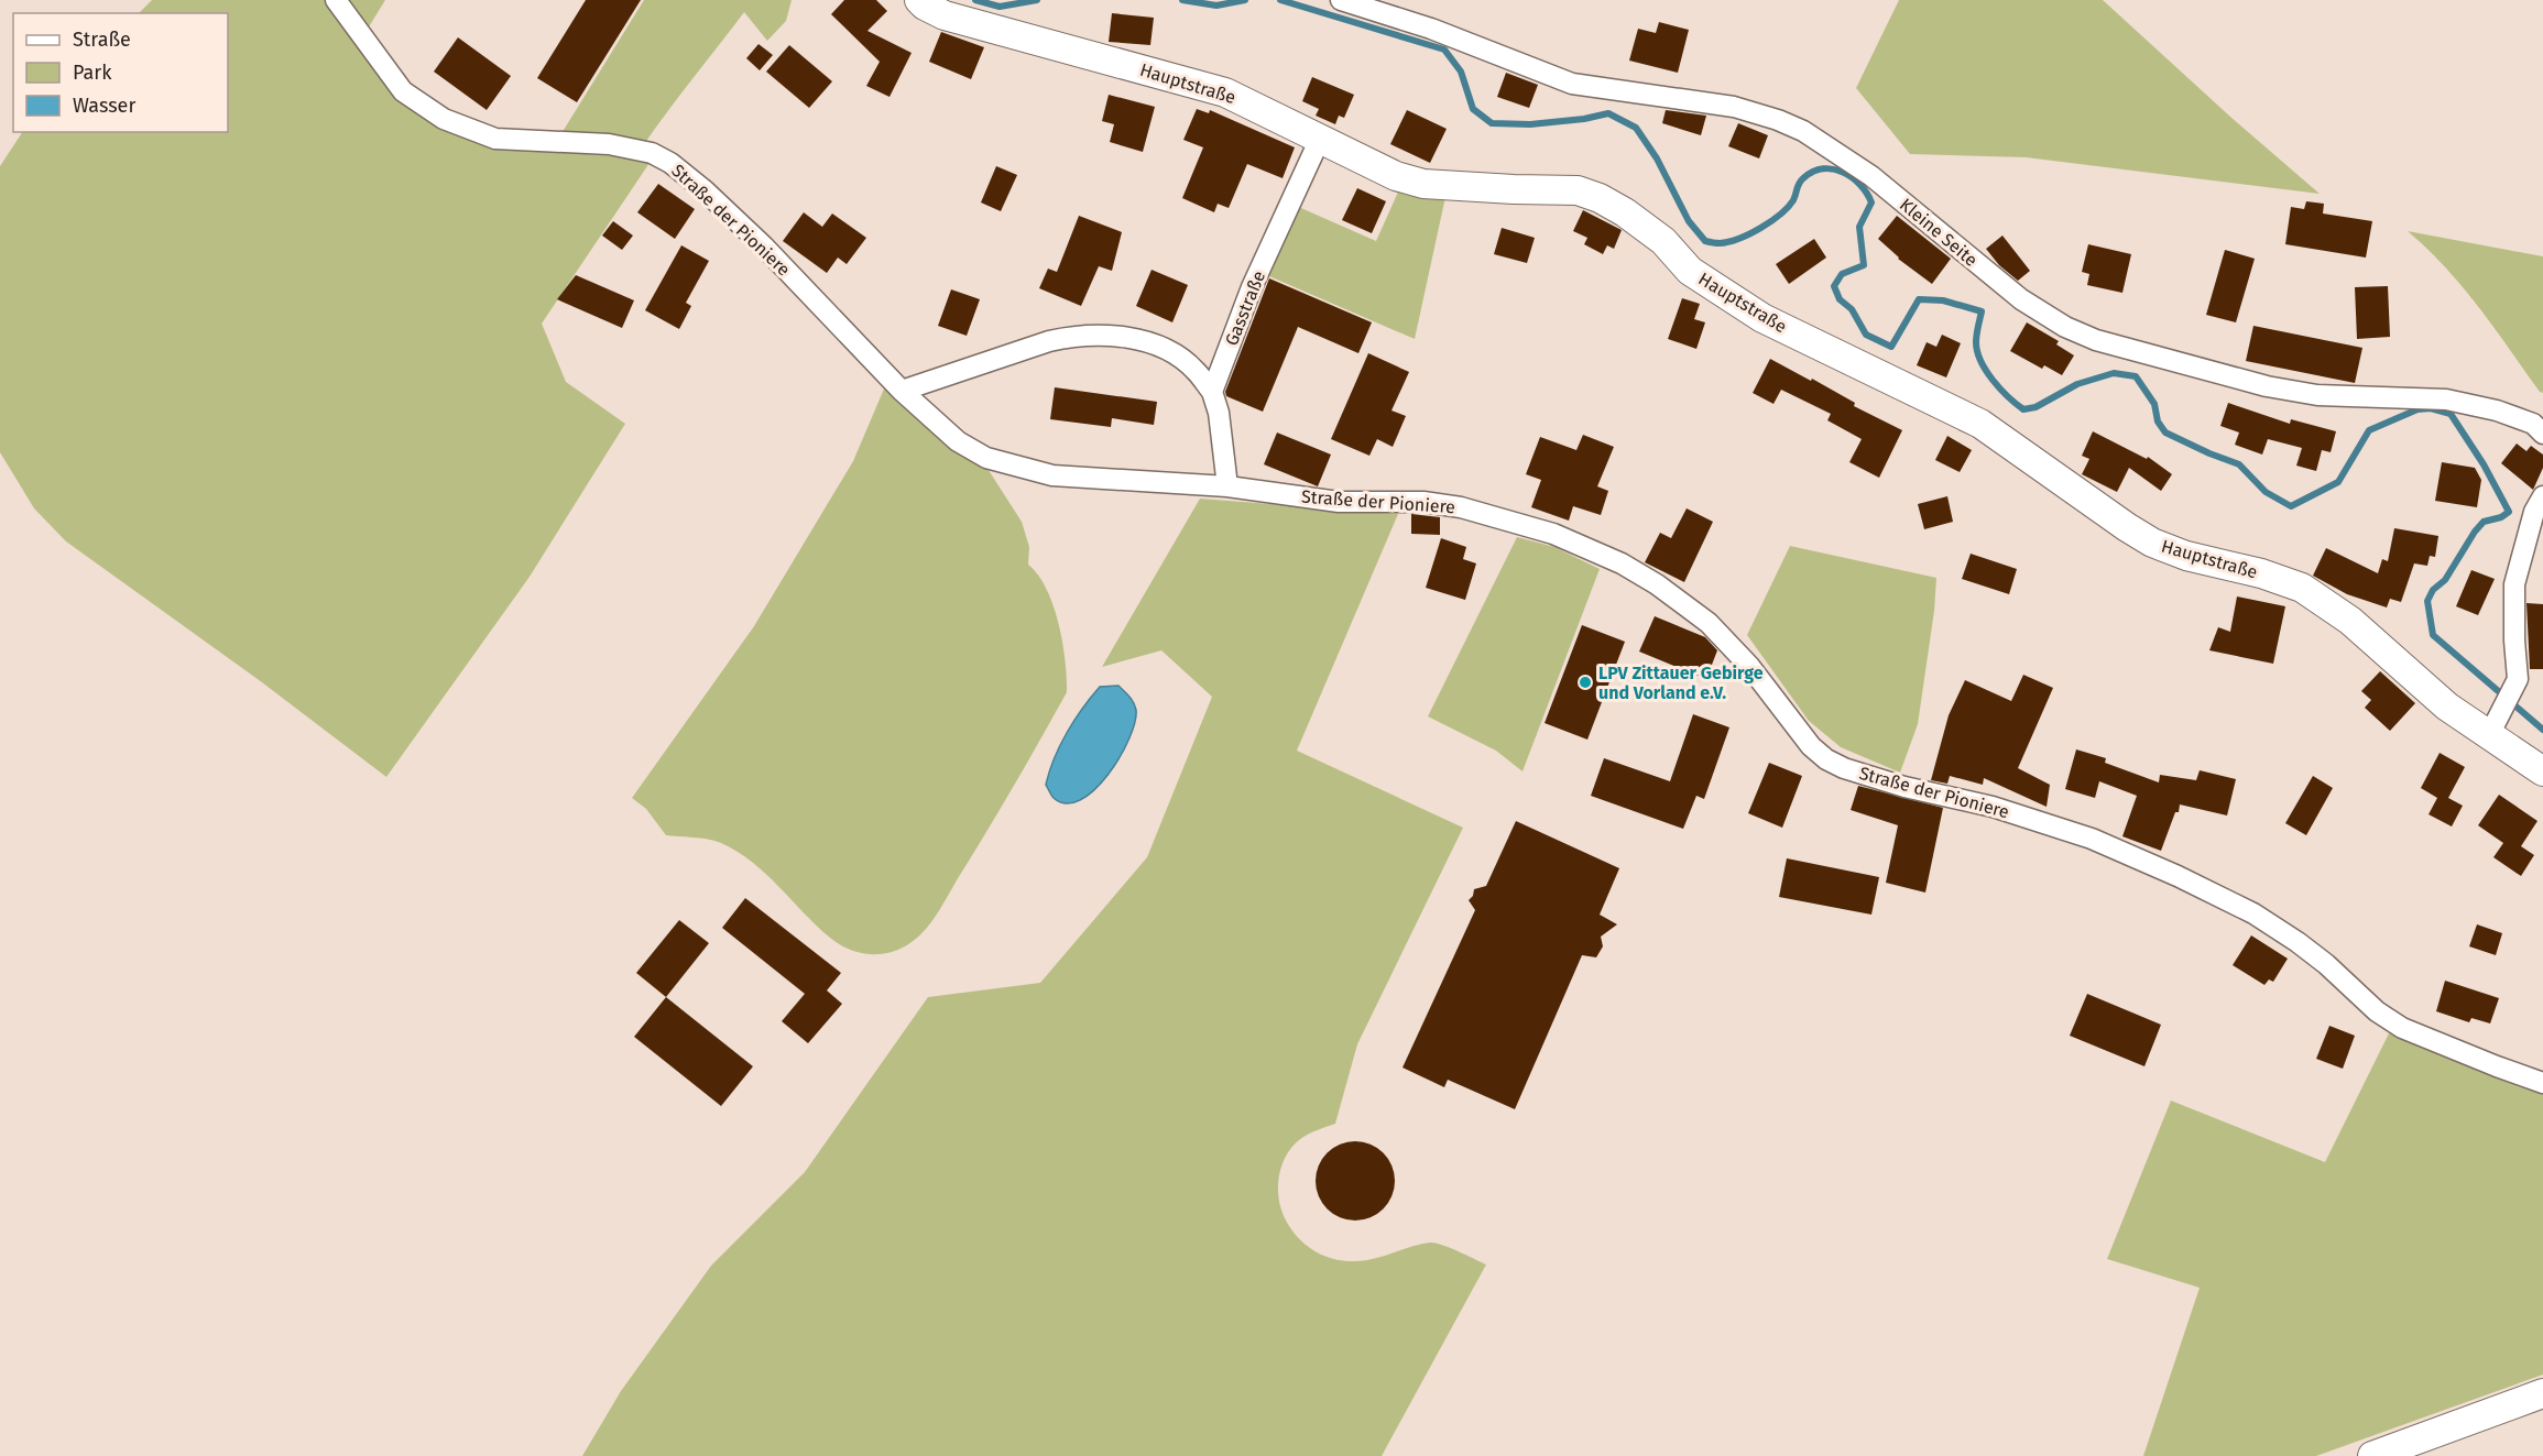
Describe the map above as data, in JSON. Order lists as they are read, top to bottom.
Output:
{
  "streets": {
    "street": [
      "Hauptstraße",
      "Straße der Pioniere",
      "Kleine Seite",
      "Gasstraße"
    ]
  },
  "crossings": [
    ["Hauptstraße", "Gasstraße"]
  ],
  "places": ["LPV Zittauer Gebirge und Vorland e.V."],
  "legend": ["Straße", "Park", "Wasser"]
}
